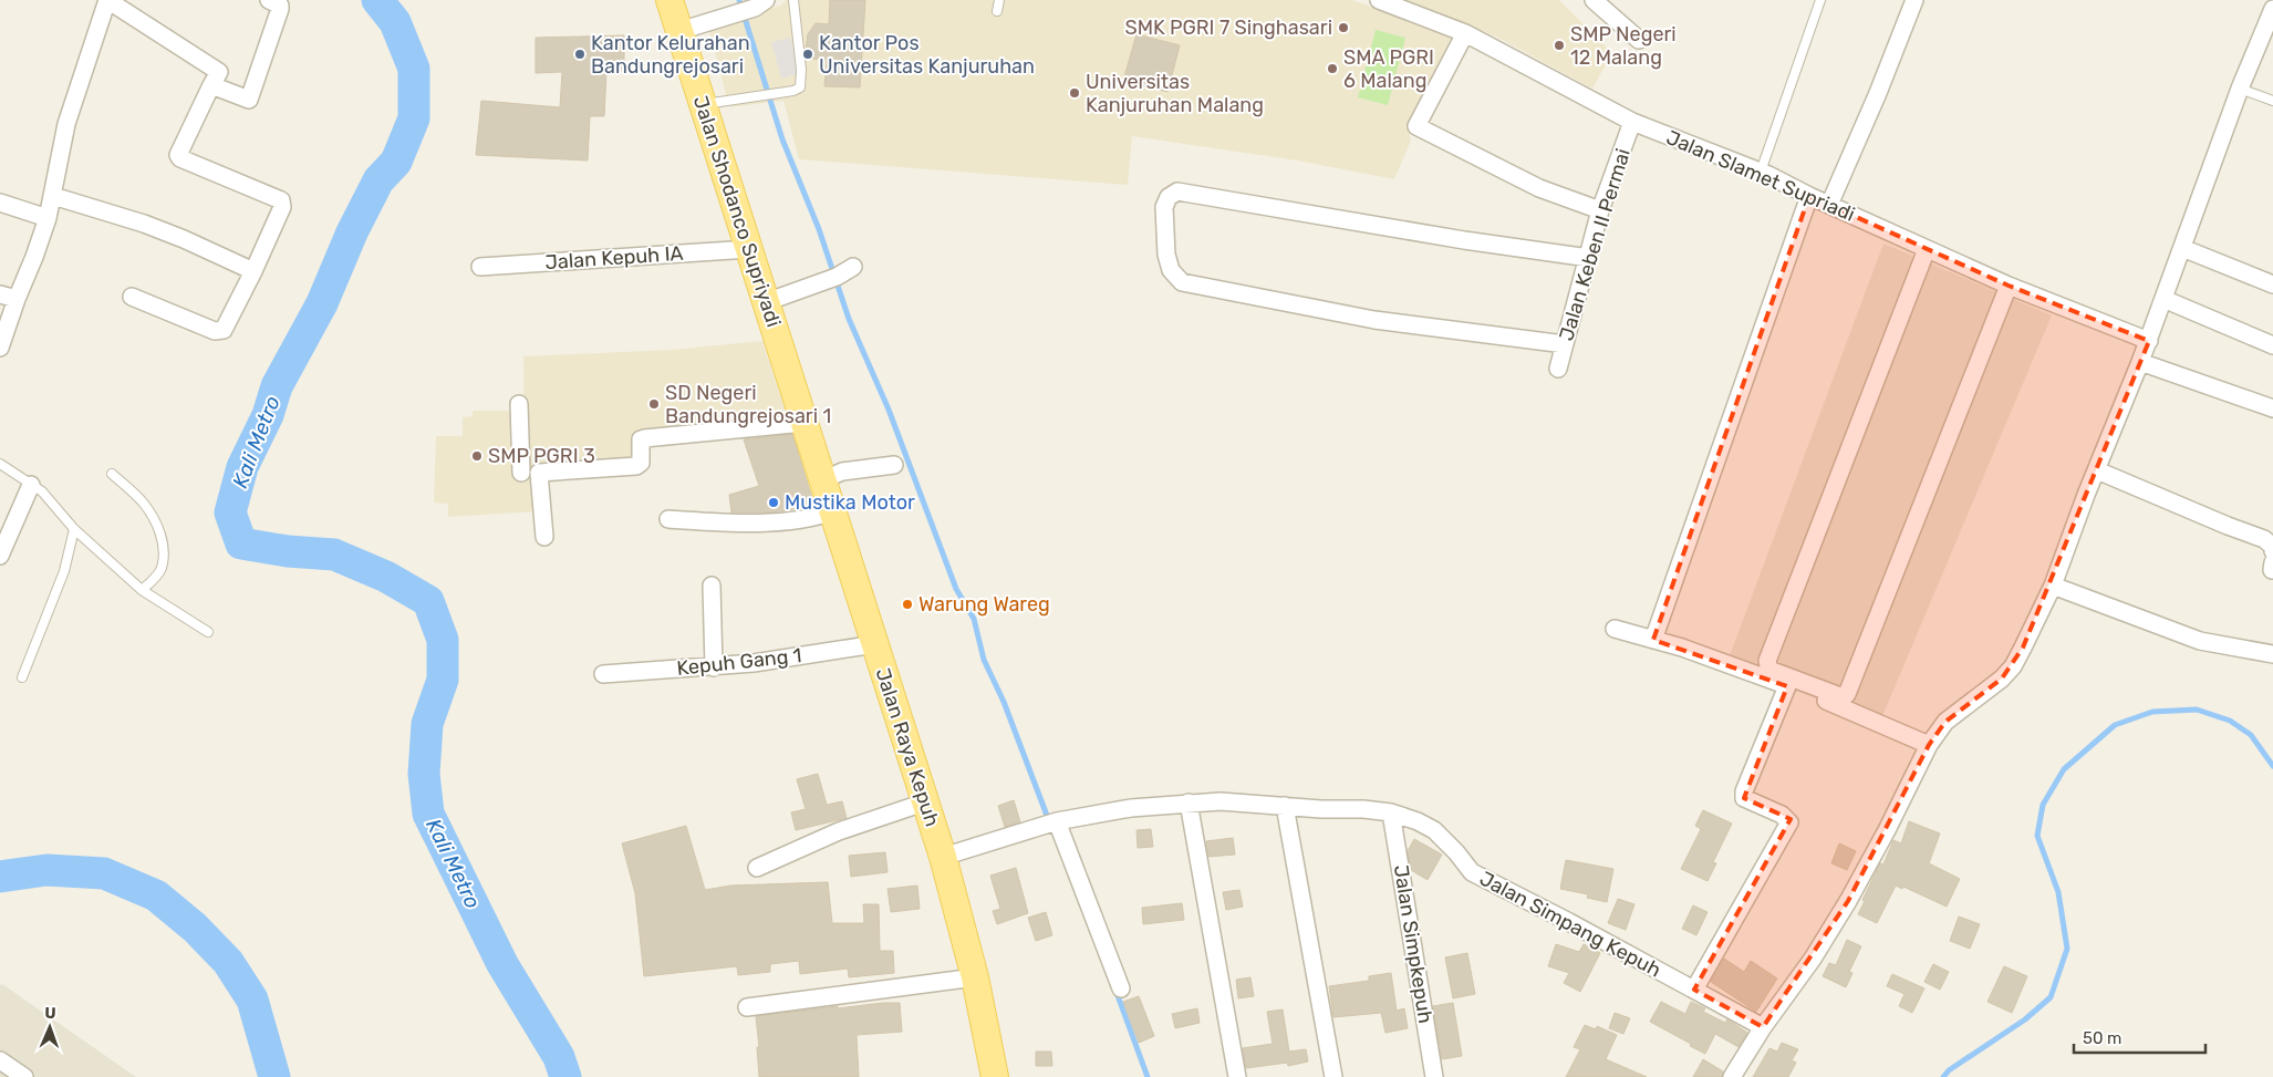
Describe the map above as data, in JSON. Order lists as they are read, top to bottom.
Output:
{
  "streets": {
    "main road": ["Jalan Shodanco Supriyadi", "Jalan Raya Kepuh"],
    "street": [
      "Jalan Slamet Supriadi",
      "Jalan Keben II Permai",
      "Jalan Kepuh IA",
      "Kepuh Gang 1",
      "Jalan Simpang Kepuh",
      "Jalan Simpkepuh"
    ]
  },
  "crossings": [
    ["Jalan Slamet Supriadi", "Jalan Keben II Permai"],
    ["Jalan Shodanco Supriyadi", "Jalan Kepuh IA"],
    ["Jalan Shodanco Supriyadi", "Jalan Raya Kepuh"],
    ["Kepuh Gang 1", "Jalan Raya Kepuh"],
    ["Jalan Raya Kepuh", "Jalan Simpang Kepuh"],
    ["Jalan Simpang Kepuh", "Jalan Simpkepuh"]
  ],
  "water": ["Kali Metro"],
  "places": [
    "SMK PGRI 7 Singhasari",
    "SMP Negeri 12 Malang",
    "Kantor Kelurahan Bandungrejosari",
    "Kantor Pos Universitas Kanjuruhan",
    "SMA PGRI 6 Malang",
    "Universitas Kanjuruhan Malang",
    "SD Negeri Bandungrejosari 1",
    "SMP PGRI 3",
    "Mustika Motor",
    "Warung Wareg"
  ],
  "scale_bar": "50 m",
  "north": "top"
}
